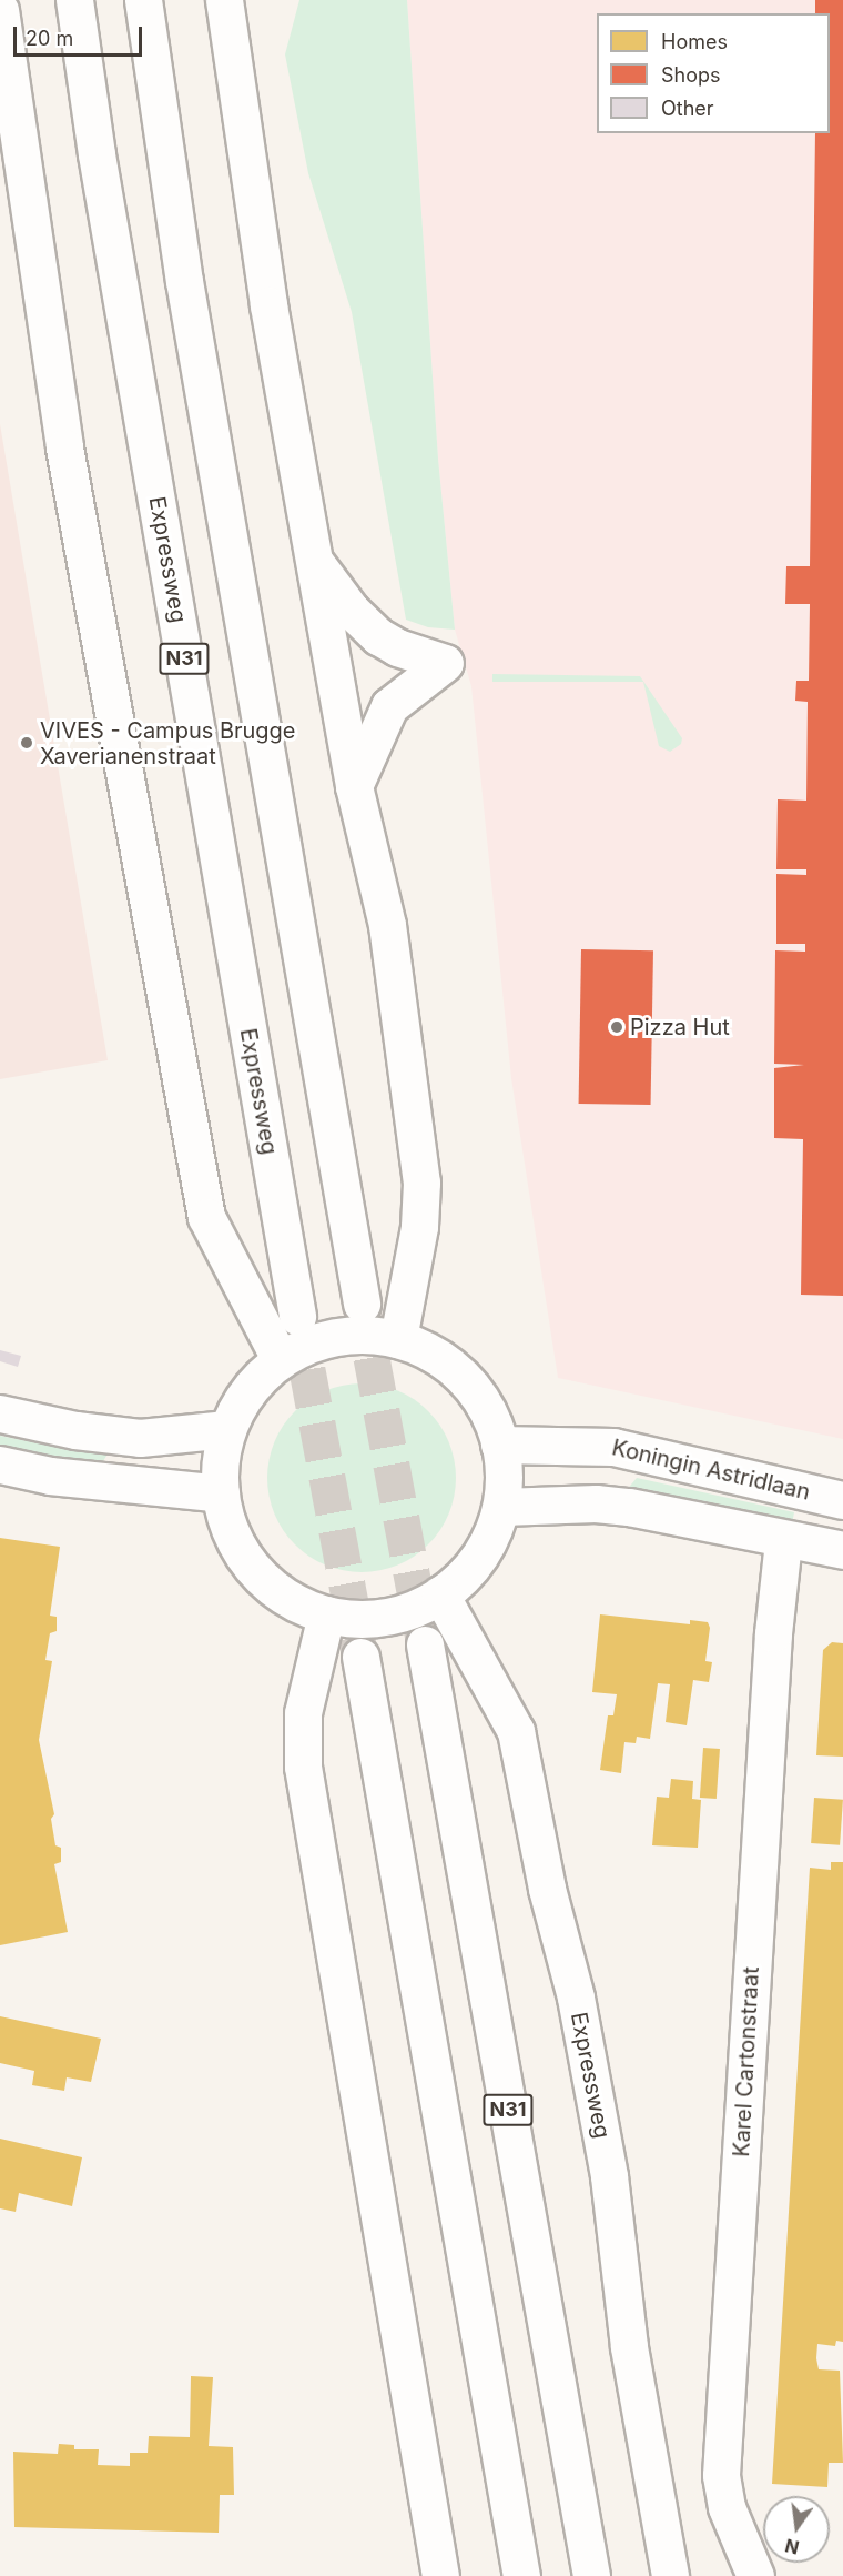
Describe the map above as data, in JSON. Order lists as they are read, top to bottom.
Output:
{
  "streets": {
    "main road": [
      "Expressweg",
      "N31",
      "Koningin Astridlaan",
      "Karel Cartonstraat"
    ]
  },
  "places": ["VIVES - Campus Brugge Xaverianenstraat", "Pizza Hut"],
  "legend": ["Homes", "Shops", "Other"],
  "scale_bar": "20 m",
  "north": "bottom"
}
